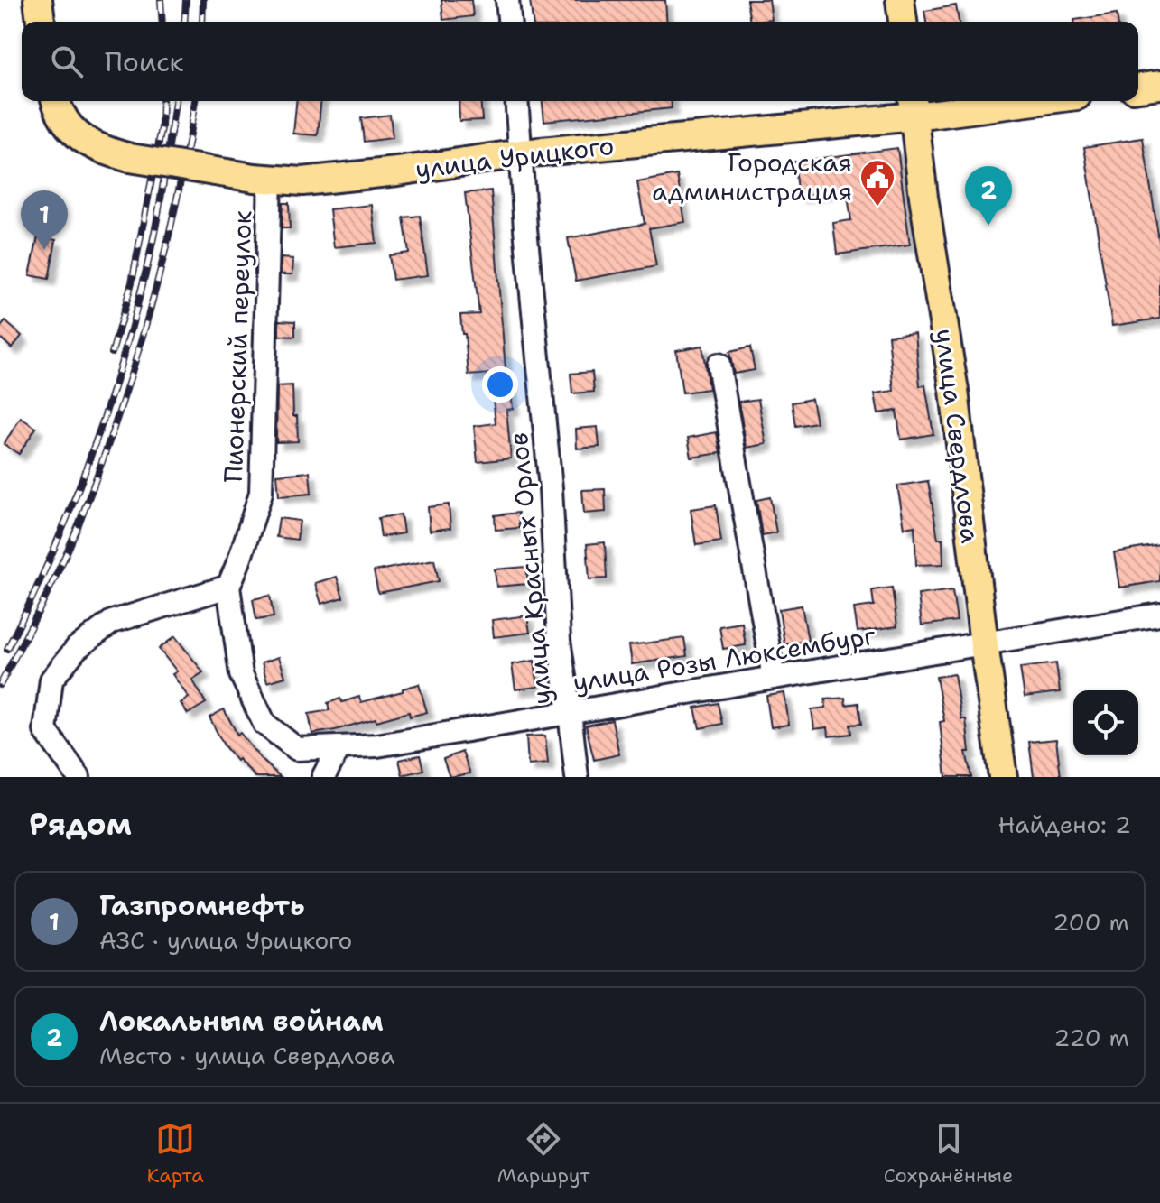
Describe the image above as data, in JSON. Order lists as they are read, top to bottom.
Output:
{
  "streets": {
    "main road": ["улица Урицкого", "улица Свердлова"],
    "street": ["Пионерский переулок", "улица Красных Орлов", "улица Розы Люксембург"]
  },
  "crossings": [
    ["улица Урицкого", "Пионерский переулок"],
    ["улица Урицкого", "улица Свердлова"],
    ["улица Урицкого", "улица Красных Орлов"],
    ["Пионерский переулок", "улица Розы Люксембург"],
    ["улица Свердлова", "улица Розы Люксембург"],
    ["улица Красных Орлов", "улица Розы Люксембург"]
  ],
  "places": {
    "public building": ["Городская администрация"]
  },
  "page": {
    "search": "Поиск",
    "pins": ["2", "1"],
    "heading": ["Рядом", "Найдено: 2"],
    "list": [
      {
        "mark": "1",
        "name": "Газпромнефть",
        "note": "АЗС · улица Урицкого",
        "value": "200 m"
      },
      {
        "mark": "2",
        "name": "Локальным войнам",
        "note": "Место · улица Свердлова",
        "value": "220 m"
      }
    ],
    "nav": ["Карта", "Маршрут", "Сохранённые"]
  }
}
